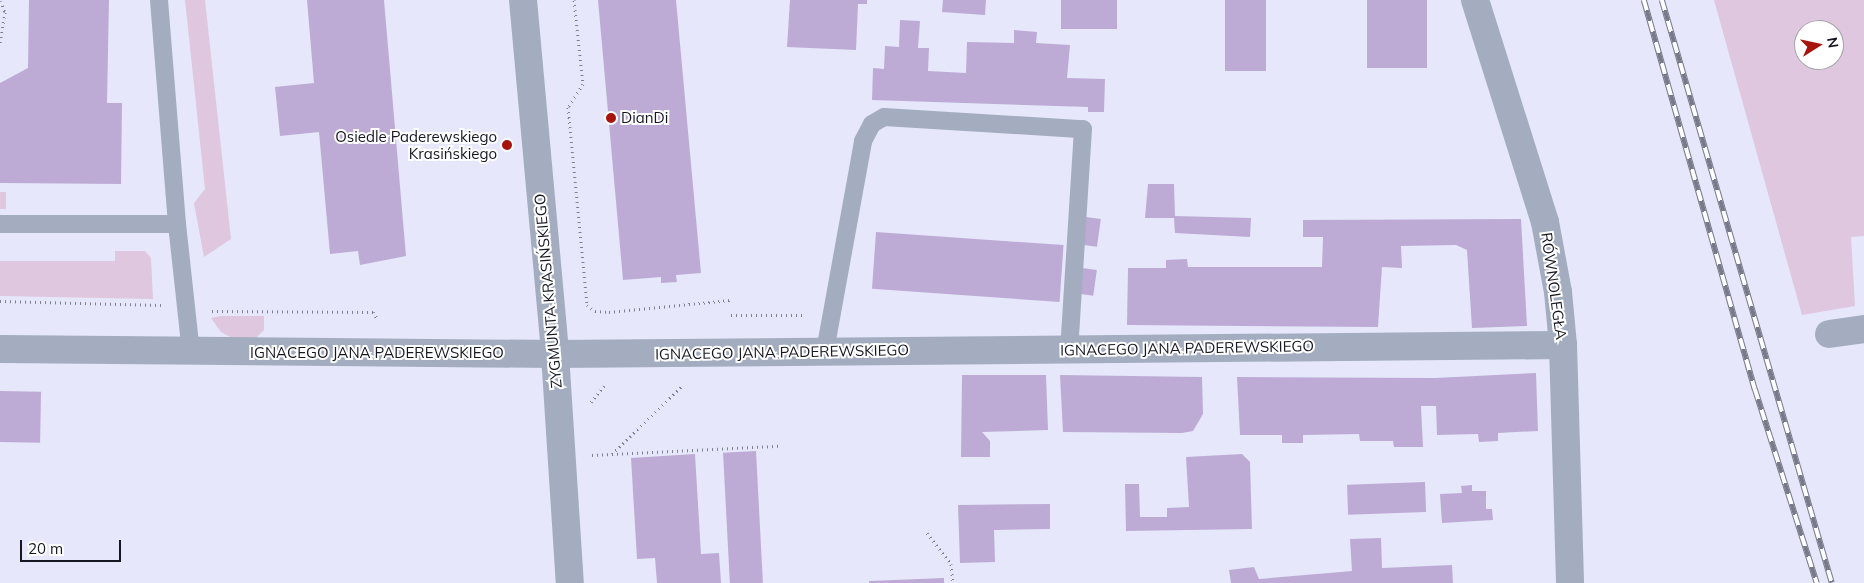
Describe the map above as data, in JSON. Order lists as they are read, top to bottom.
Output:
{
  "streets": {
    "street": ["RÓWNOLEGŁA", "ZYGMUNTA KRASIŃSKIEGO", "IGNACEGO JANA PADEREWSKIEGO"]
  },
  "crossings": [
    ["RÓWNOLEGŁA", "IGNACEGO JANA PADEREWSKIEGO"],
    ["ZYGMUNTA KRASIŃSKIEGO", "IGNACEGO JANA PADEREWSKIEGO"]
  ],
  "places": ["DianDi", "Osiedle Paderewskiego Krasińskiego"],
  "scale_bar": "20 m",
  "north": "right"
}
